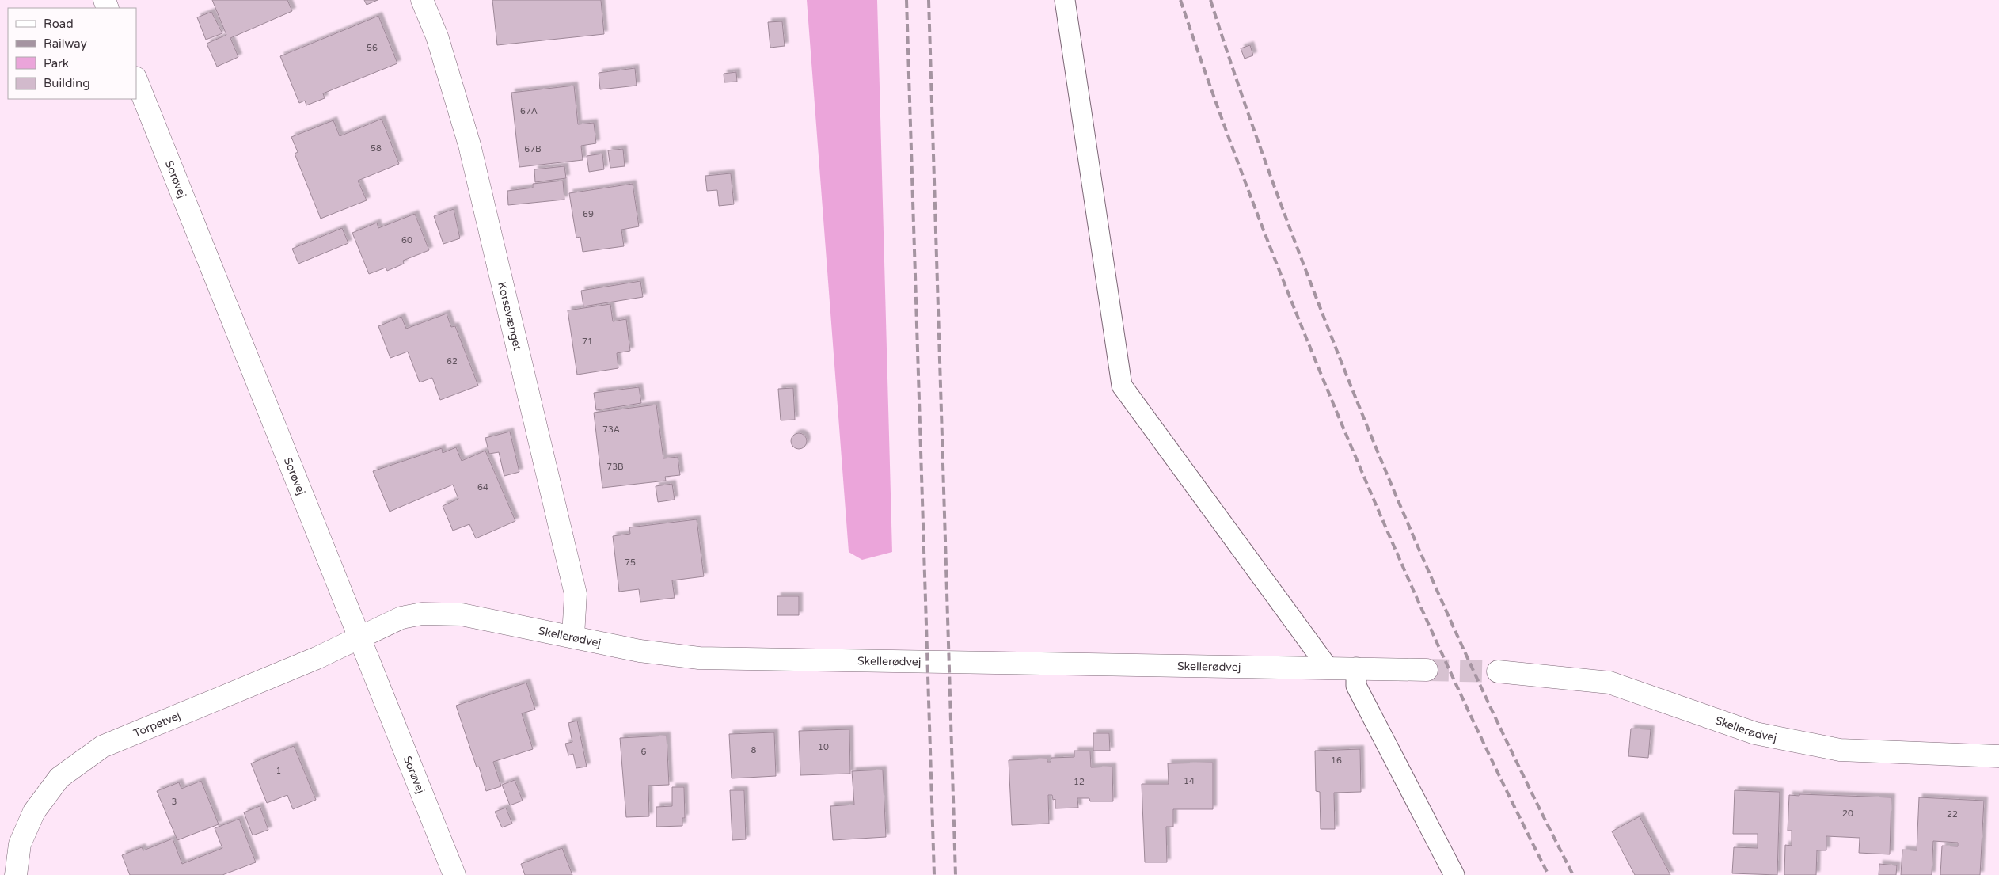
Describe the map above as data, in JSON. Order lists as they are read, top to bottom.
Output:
{
  "streets": {
    "street": [
      "Sorøvej",
      "Korsevænget",
      "Skellerødvej",
      "Torpetvej"
    ]
  },
  "crossings": [
    ["Sorøvej", "Skellerødvej"],
    ["Sorøvej", "Torpetvej"],
    ["Korsevænget", "Skellerødvej"],
    ["Skellerødvej", "Torpetvej"]
  ],
  "house_numbers": [
    "56",
    "67A",
    "58",
    "67B",
    "69",
    "60",
    "71",
    "62",
    "73A",
    "73B",
    "64",
    "75",
    "10",
    "8",
    "6",
    "16",
    "1",
    "14",
    "12",
    "3",
    "20",
    "22"
  ],
  "legend": [
    "Road",
    "Railway",
    "Park",
    "Building"
  ]
}
